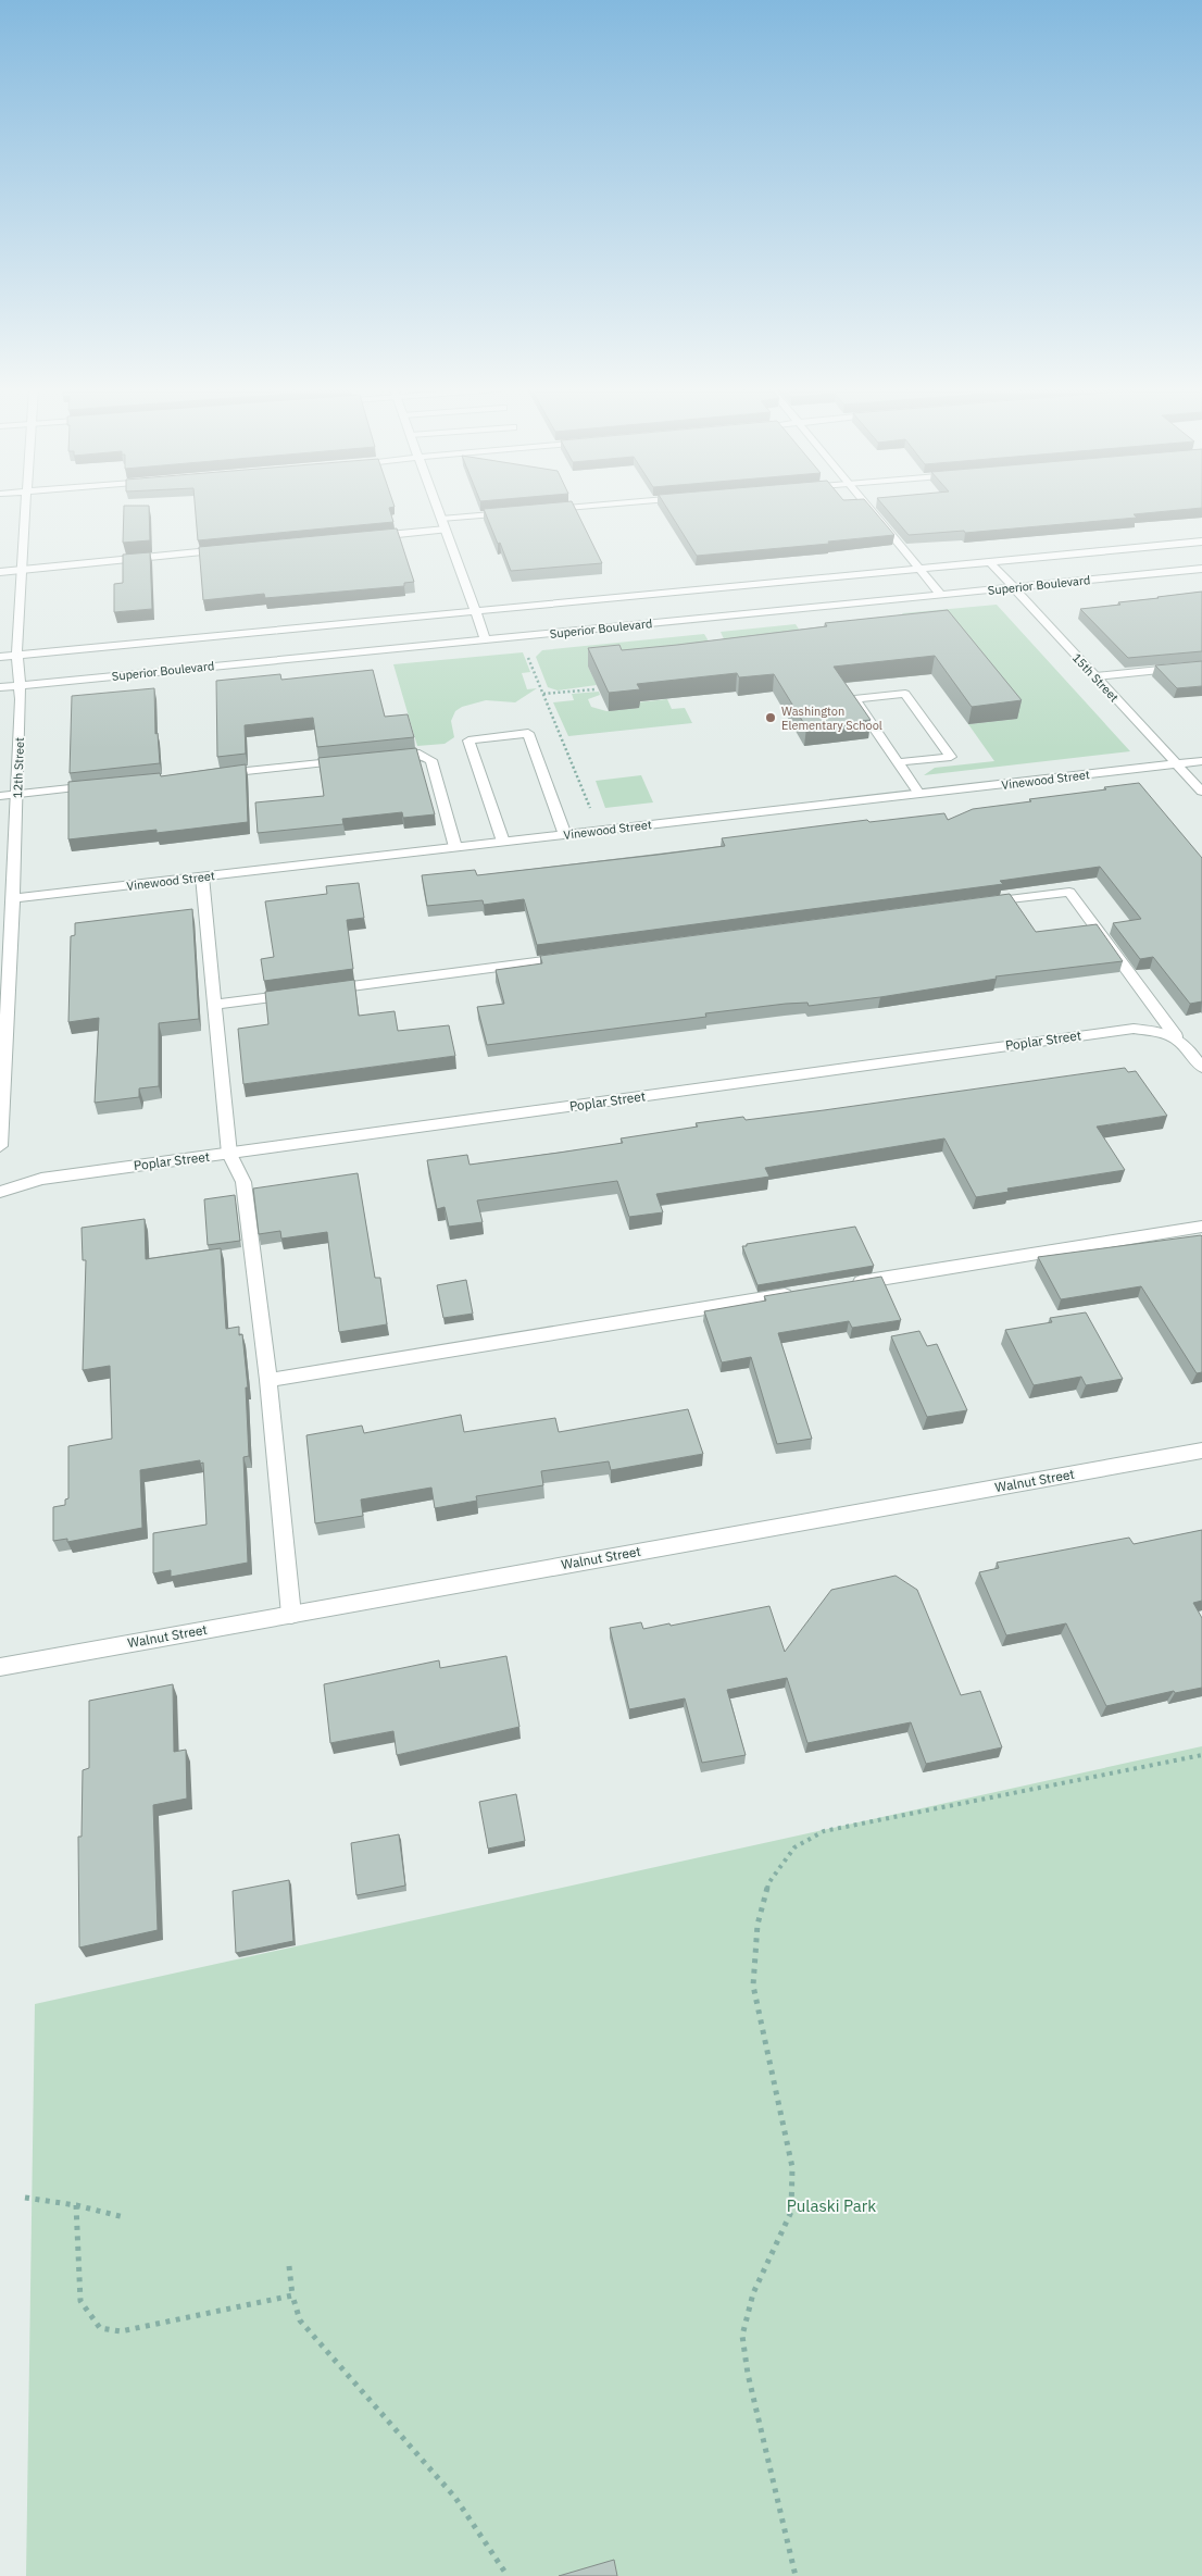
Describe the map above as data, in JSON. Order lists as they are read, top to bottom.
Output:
{
  "streets": {
    "street": [
      "Superior Boulevard",
      "15th Street",
      "12th Street",
      "Vinewood Street",
      "Poplar Street",
      "Walnut Street"
    ]
  },
  "crossings": [
    ["Superior Boulevard", "15th Street"],
    ["Superior Boulevard", "12th Street"],
    ["15th Street", "Vinewood Street"],
    ["12th Street", "Vinewood Street"]
  ],
  "parks": ["Pulaski Park"],
  "places": ["Washington Elementary School"]
}
